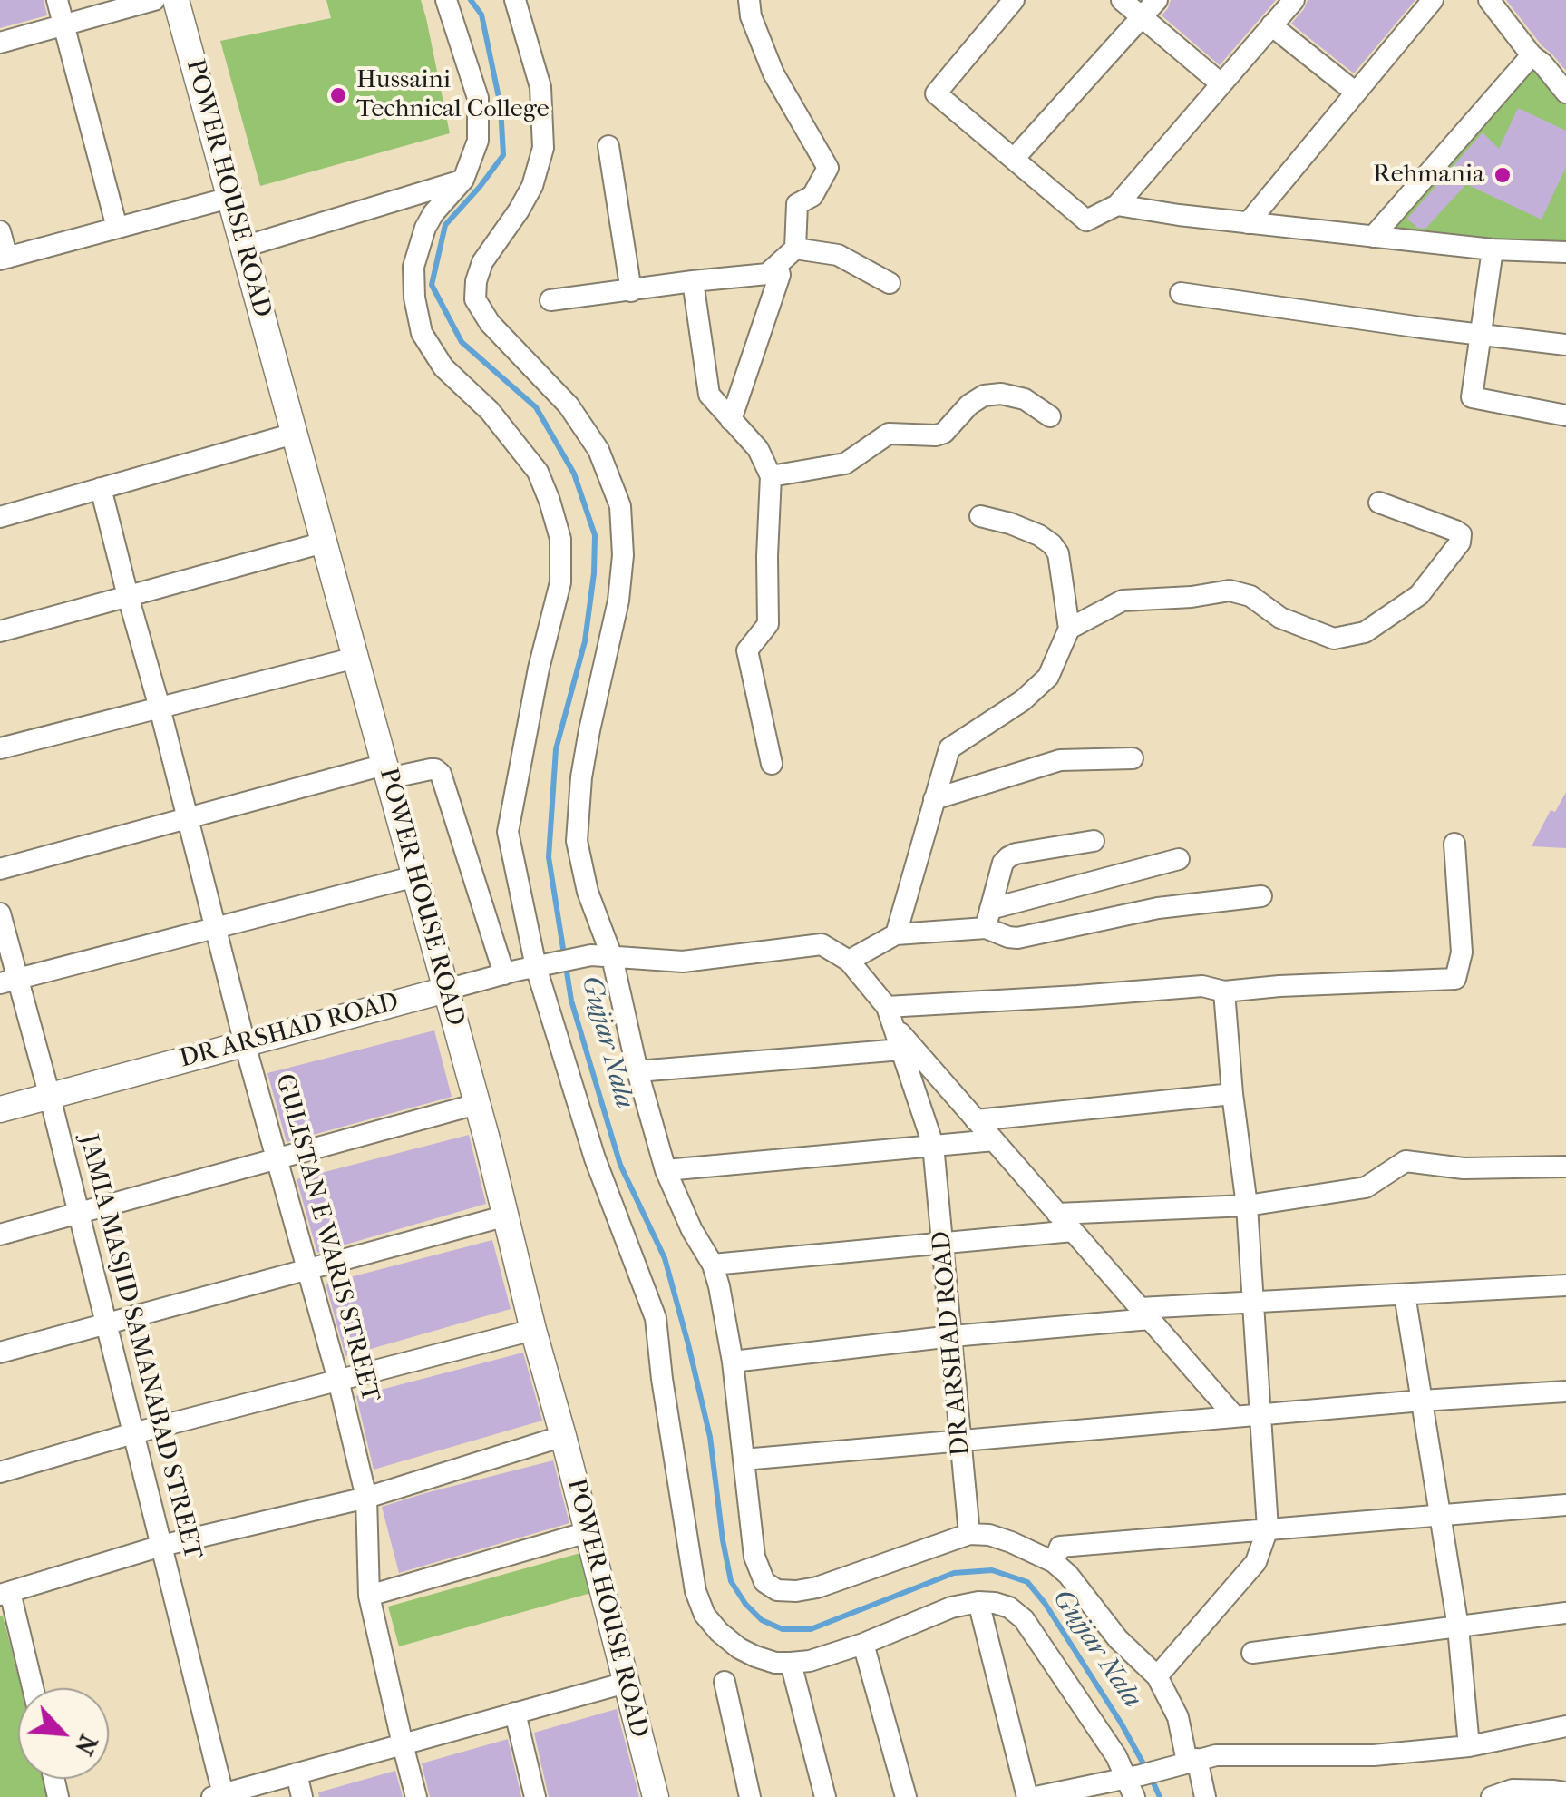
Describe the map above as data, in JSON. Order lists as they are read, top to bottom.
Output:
{
  "streets": {
    "street": [
      "POWER HOUSE ROAD",
      "DR ARSHAD ROAD",
      "GULISTAN E WARIS STREET",
      "JAMIA MASJID SAMANABAD STREET"
    ]
  },
  "crossings": [
    ["POWER HOUSE ROAD", "DR ARSHAD ROAD"],
    ["DR ARSHAD ROAD", "GULISTAN E WARIS STREET"],
    ["DR ARSHAD ROAD", "JAMIA MASJID SAMANABAD STREET"]
  ],
  "water": ["Gujjar Nala"],
  "places": ["Hussaini Technical College", "Rehmania"],
  "north": "bottom right"
}
